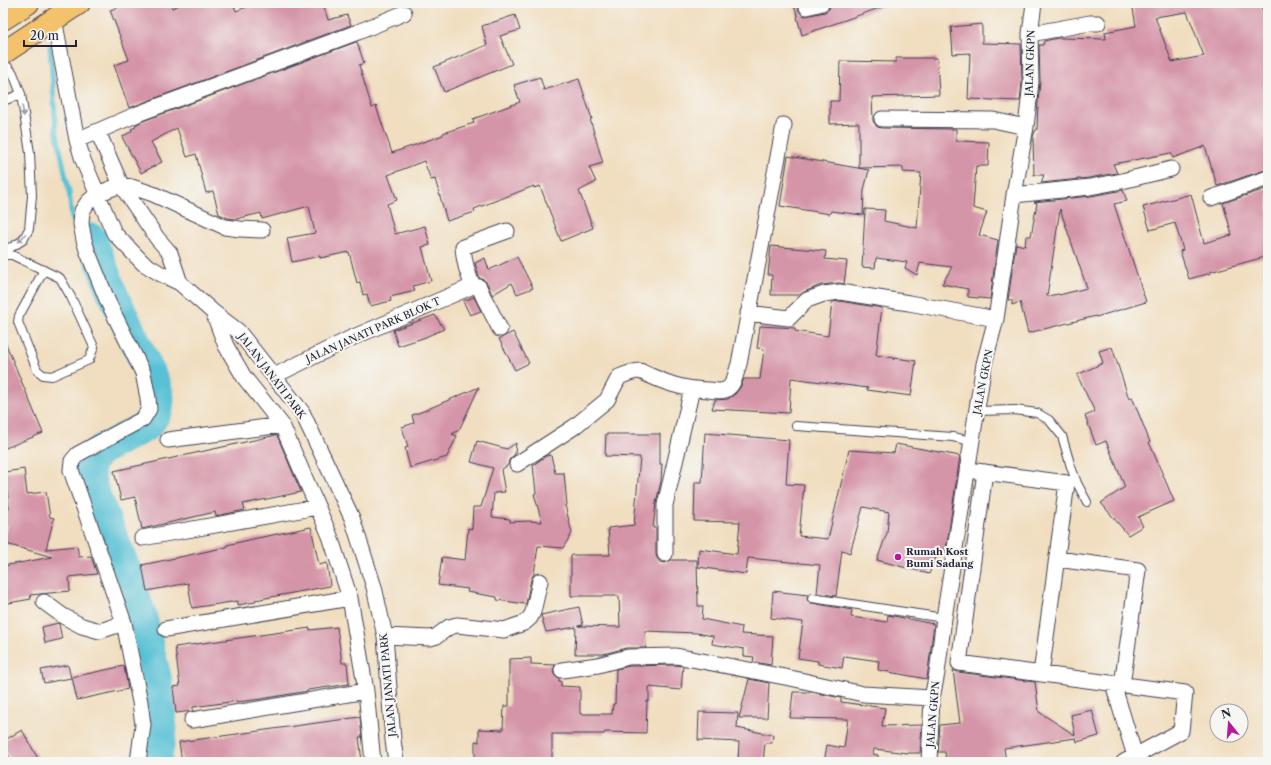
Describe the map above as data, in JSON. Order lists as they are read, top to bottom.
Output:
{
  "streets": {
    "street": ["JALAN GKPN", "JALAN JANATI PARK BLOK T", "JALAN JANATI PARK"]
  },
  "crossings": [
    ["JALAN JANATI PARK BLOK T", "JALAN JANATI PARK"]
  ],
  "places": ["Rumah Kost Bumi Sadang"],
  "scale_bar": "20 m",
  "north": "top"
}
